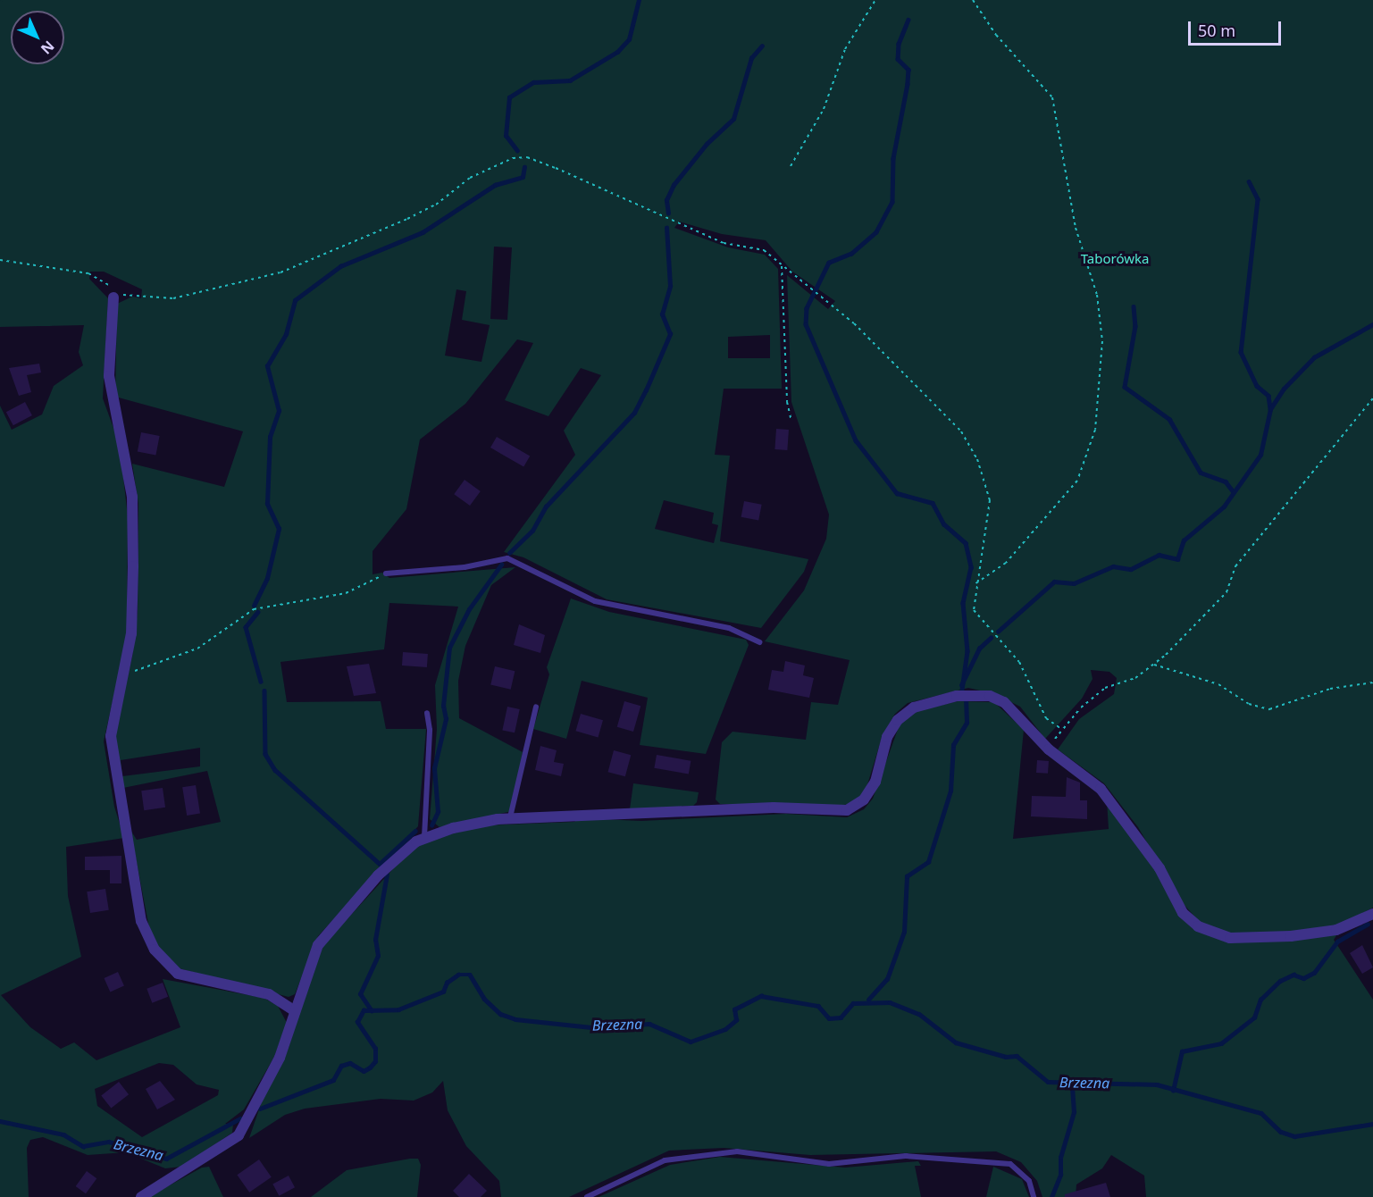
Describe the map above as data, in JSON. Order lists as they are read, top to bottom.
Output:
{
  "water": ["Brzezna"],
  "parks": ["Taborówka"],
  "scale_bar": "50 m",
  "north": "bottom right"
}
